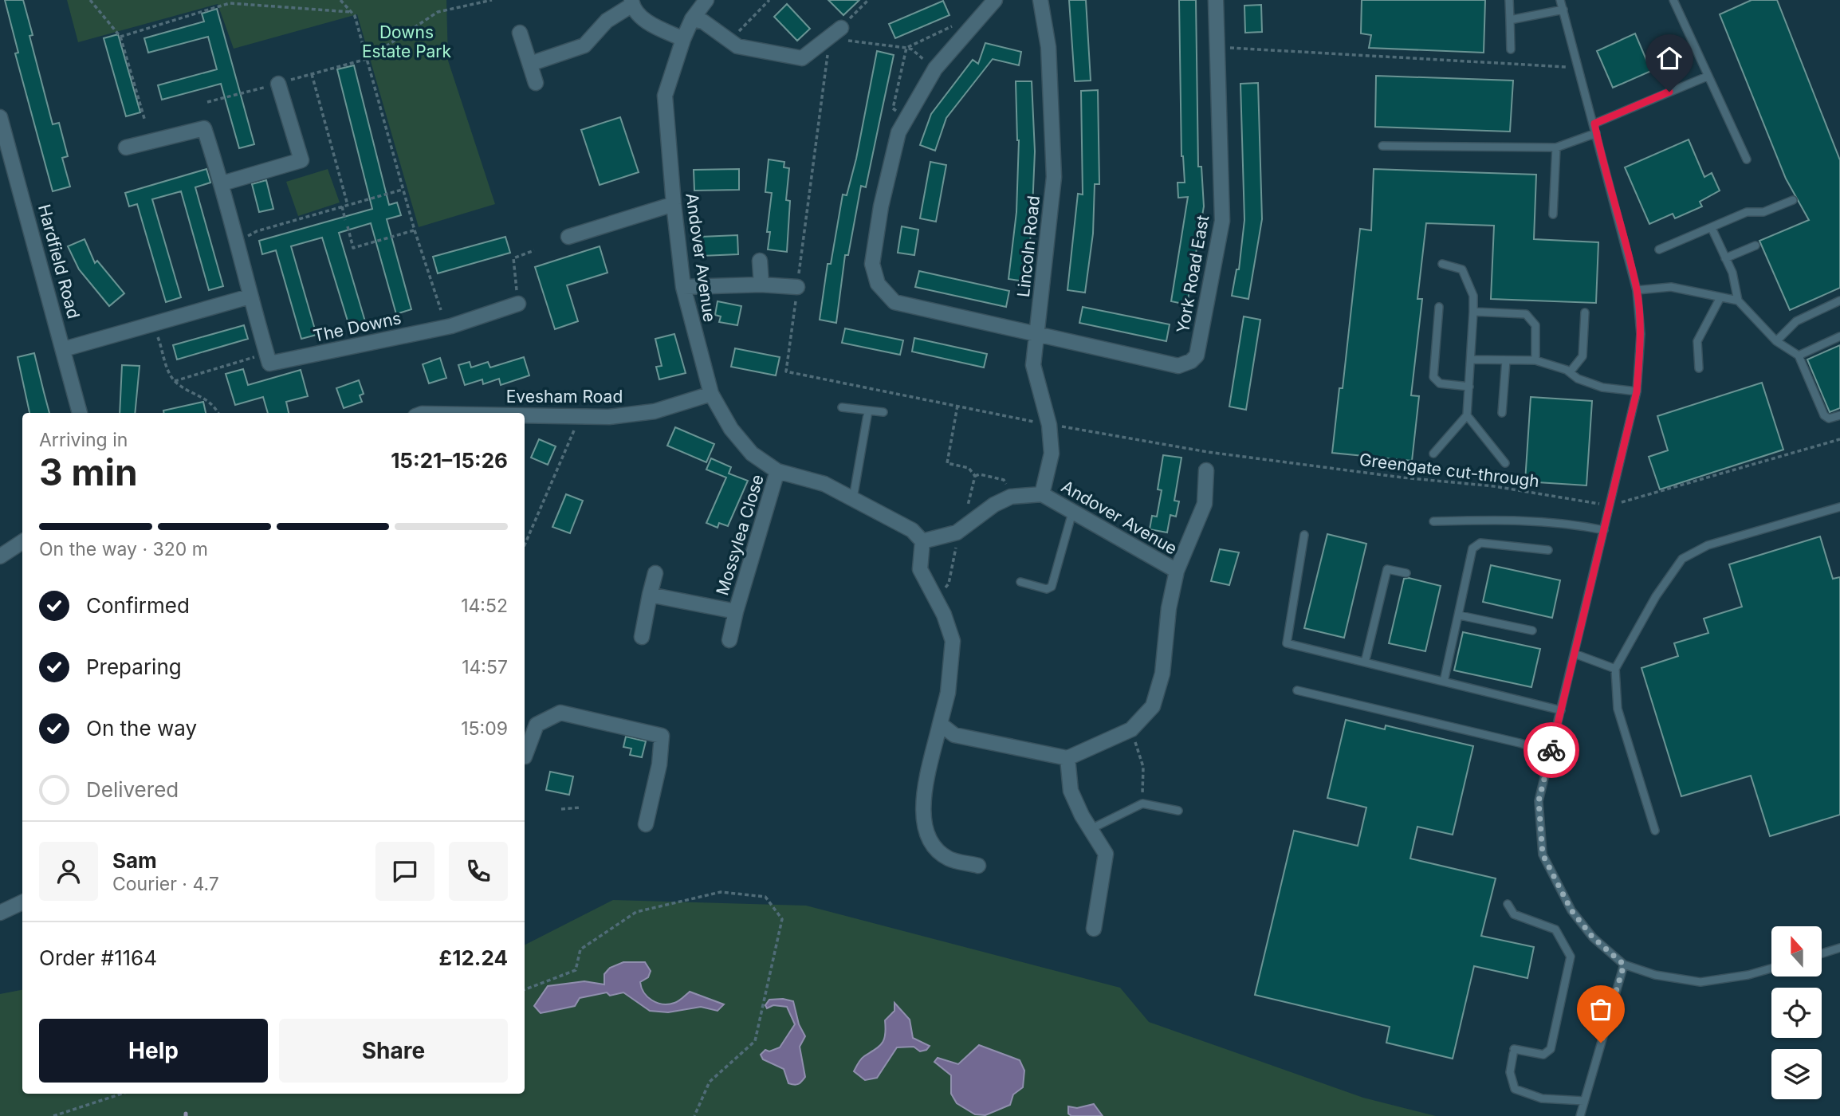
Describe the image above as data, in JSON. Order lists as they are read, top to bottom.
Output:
{
  "streets": {
    "street": [
      "Lincoln Road",
      "Andover Avenue",
      "Hardfield Road",
      "York Road East",
      "The Downs",
      "Evesham Road",
      "Mossylea Close"
    ],
    "path": ["Greengate cut-through"]
  },
  "crossings": [
    ["Lincoln Road", "Andover Avenue"],
    ["Lincoln Road", "York Road East"],
    ["Lincoln Road", "Greengate cut-through"],
    ["Andover Avenue", "Evesham Road"],
    ["Andover Avenue", "Mossylea Close"]
  ],
  "parks": ["Downs Estate Park"],
  "north": "top",
  "page": {
    "heading": ["3 min", "Arriving in", "15:21–15:26"],
    "panel": [
      "Sam",
      "Courier · 4.7",
      "Order #1164",
      "£12.24"
    ],
    "bar": "On the way · 320 m",
    "list": [
      ["Confirmed", "14:52"],
      ["Preparing", "14:57"],
      ["On the way", "15:09"],
      "Delivered"
    ],
    "buttons": ["Help", "Share"]
  }
}
